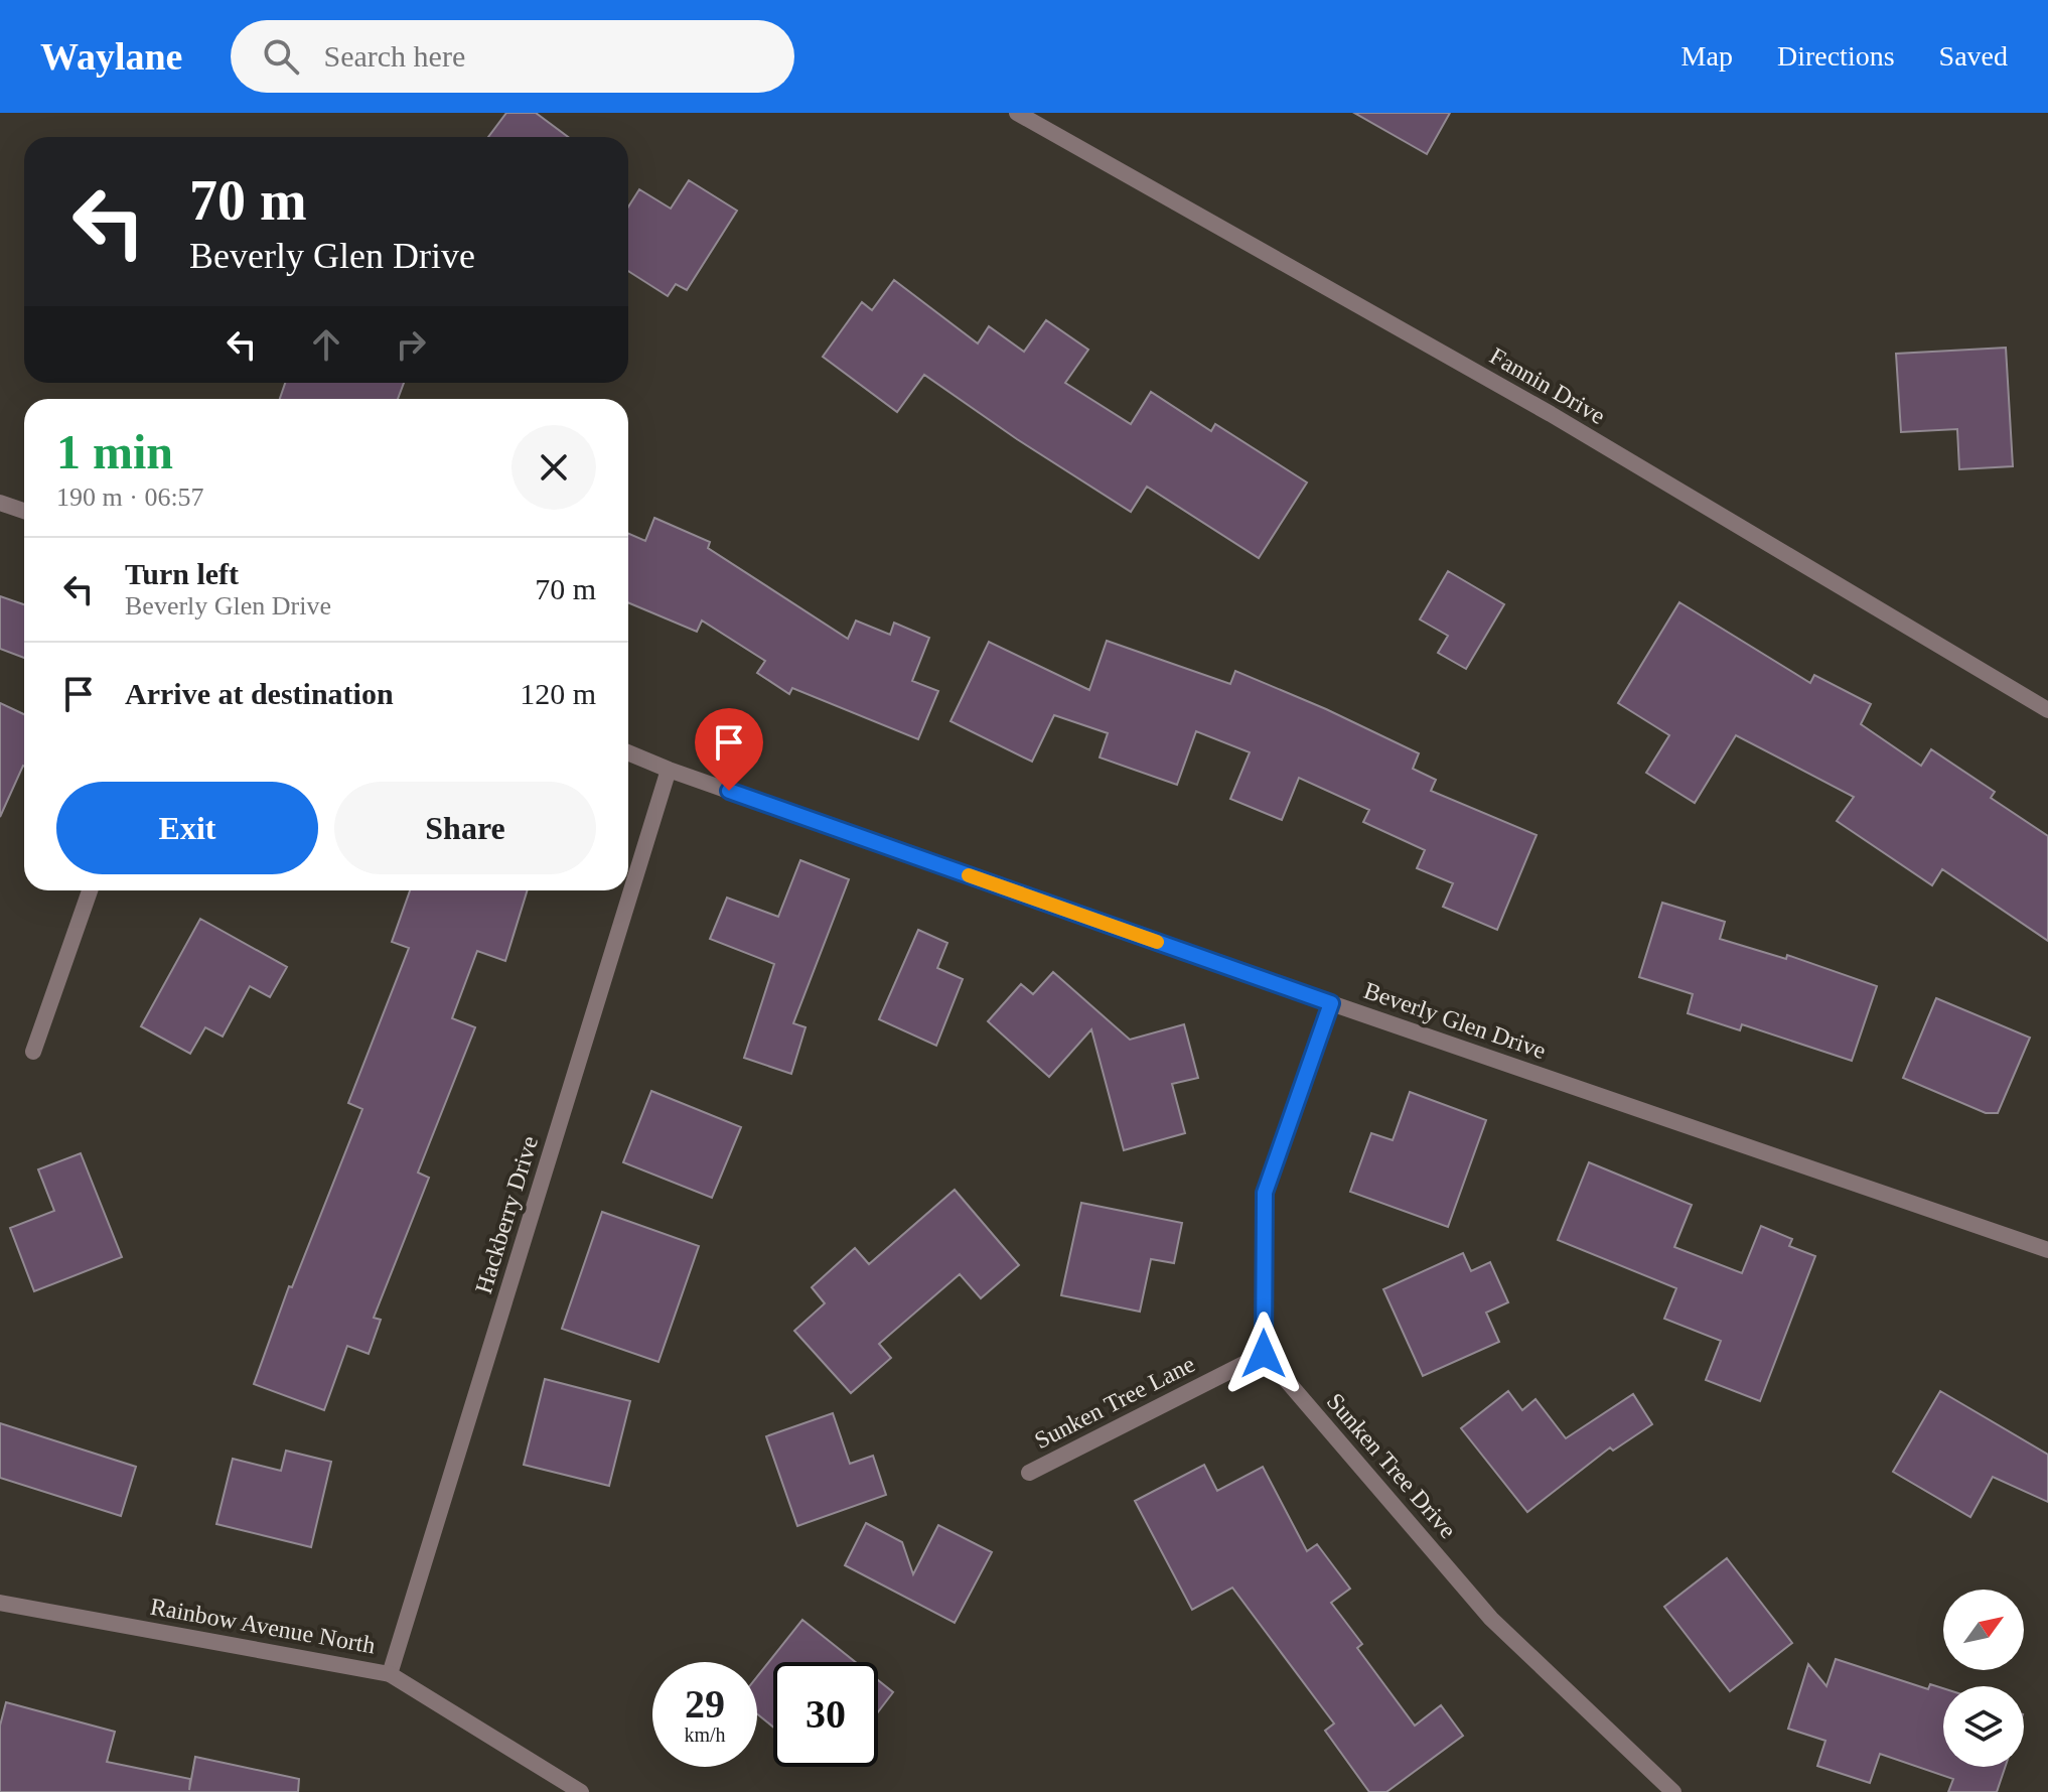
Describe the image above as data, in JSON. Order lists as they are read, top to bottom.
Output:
{
  "streets": {
    "street": [
      "Fannin Drive",
      "Beverly Glen Drive",
      "Hackberry Drive",
      "Sunken Tree Lane",
      "Sunken Tree Drive",
      "Rainbow Avenue North"
    ]
  },
  "crossings": [
    ["Beverly Glen Drive", "Hackberry Drive"],
    ["Hackberry Drive", "Rainbow Avenue North"],
    ["Sunken Tree Lane", "Sunken Tree Drive"]
  ],
  "north": "top right",
  "page": {
    "header": "Waylane",
    "search": "Search here",
    "nav": ["Map", "Directions", "Saved"],
    "turn": ["70 m", "Beverly Glen Drive"],
    "heading": ["1 min", "190 m · 06:57"],
    "list": [
      {
        "name": "Turn left",
        "note": "Beverly Glen Drive",
        "value": "70 m"
      },
      {
        "name": "Arrive at destination",
        "value": "120 m"
      }
    ],
    "buttons": ["Exit", "Share"],
    "speed": "29 km/h",
    "limit": "30"
  }
}
